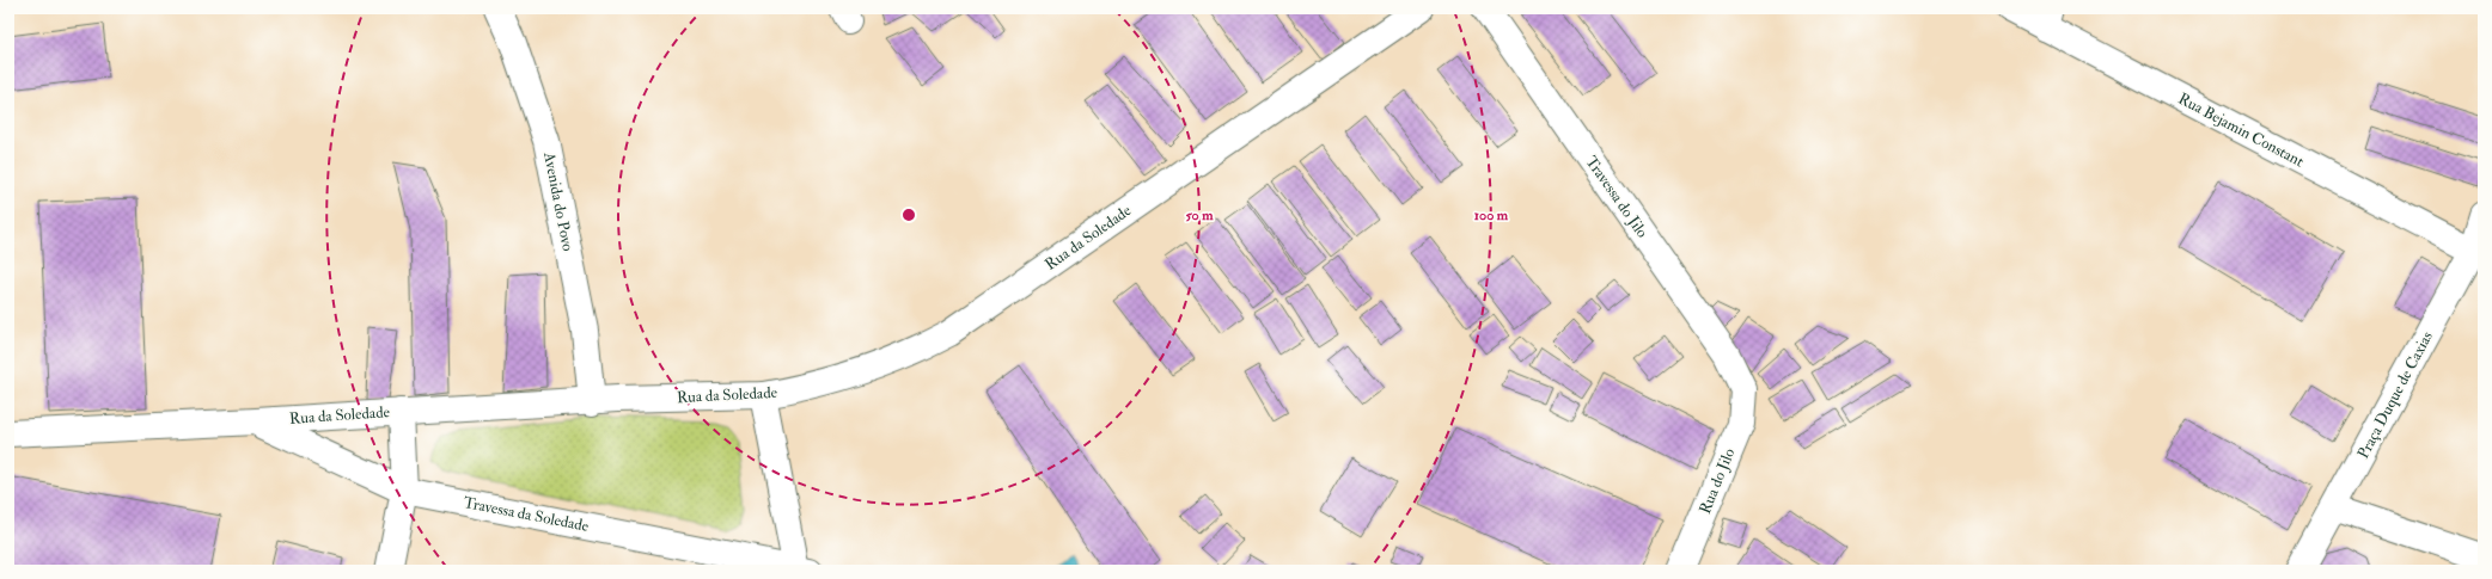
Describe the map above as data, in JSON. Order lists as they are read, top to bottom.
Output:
{
  "streets": {
    "street": [
      "Rua Bejamin Constant",
      "Travessa do Jilo",
      "Avenida do Povo",
      "Rua da Soledade",
      "Praça Duque de Caxias",
      "Rua do Jilo",
      "Travessa da Soledade"
    ]
  },
  "crossings": [
    ["Rua Bejamin Constant", "Praça Duque de Caxias"],
    ["Travessa do Jilo", "Rua do Jilo"],
    ["Avenida do Povo", "Rua da Soledade"],
    ["Rua da Soledade", "Travessa da Soledade"]
  ],
  "rings": ["50 m", "100 m"]
}
